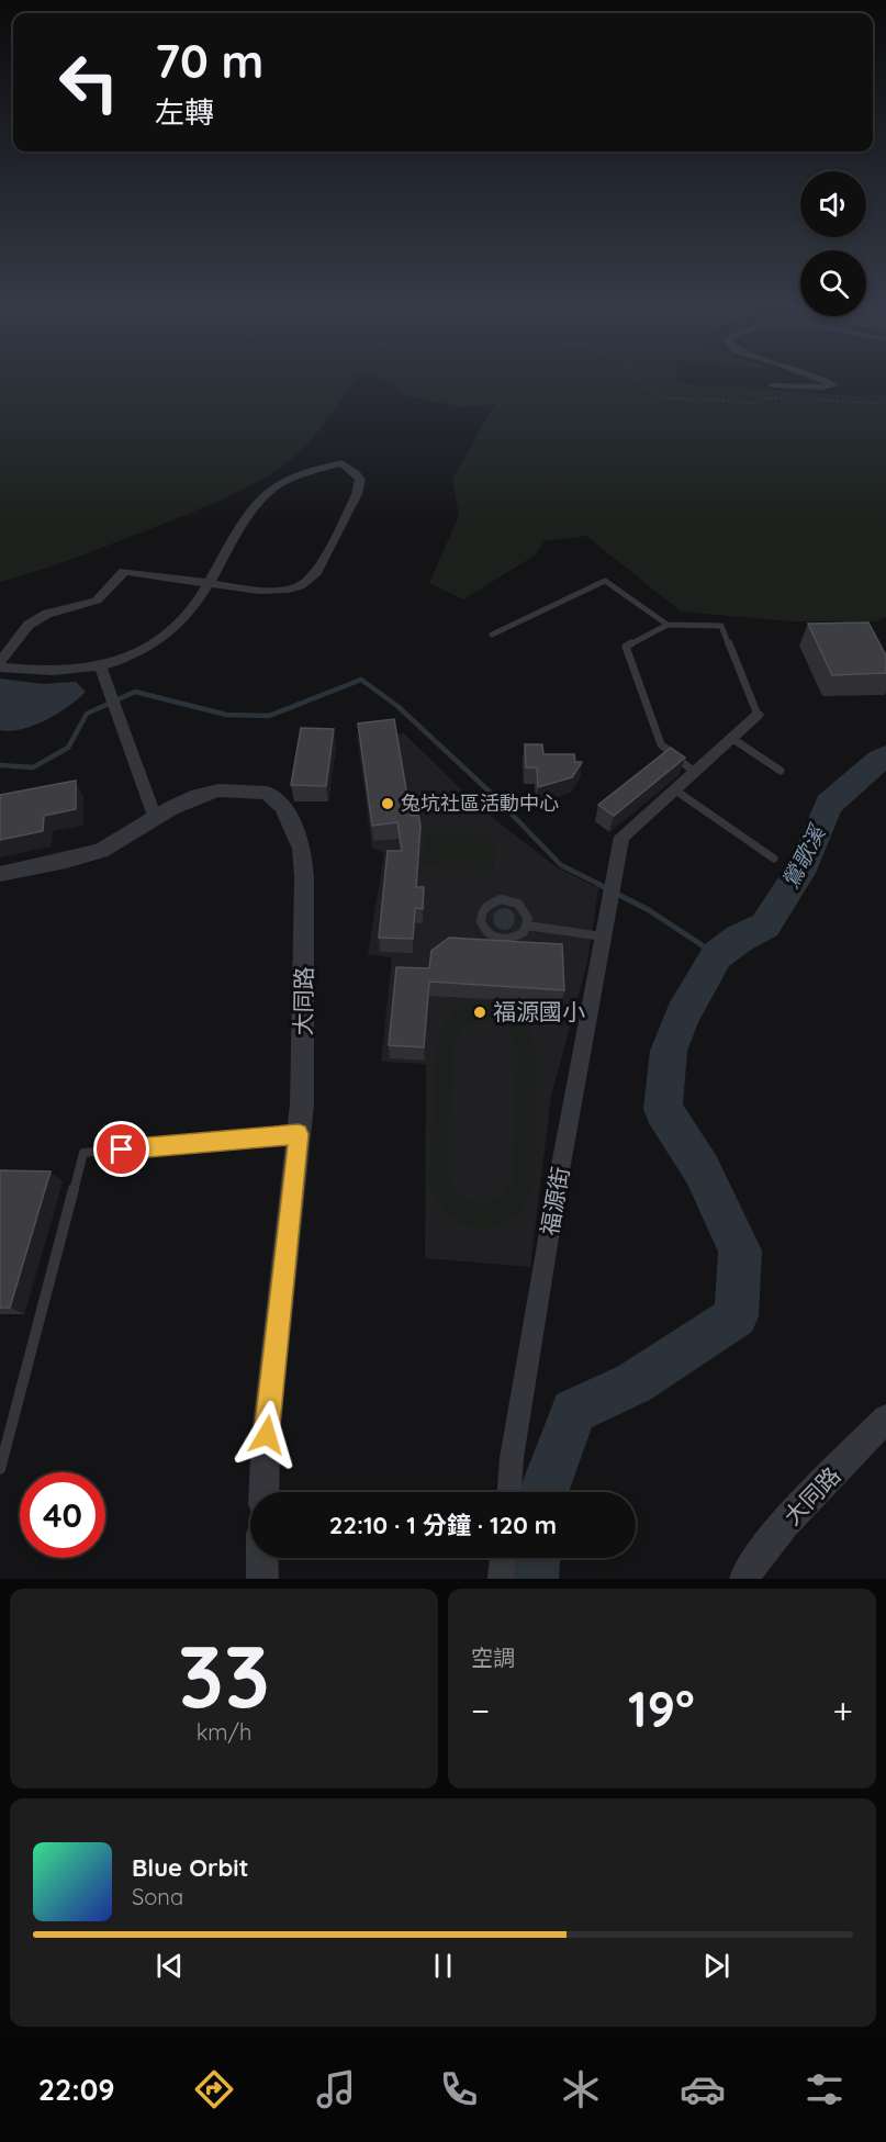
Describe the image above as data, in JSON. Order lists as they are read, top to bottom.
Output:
{
  "streets": {
    "street": ["大同路", "福源街"]
  },
  "water": ["鶯歌溪"],
  "places": ["兔坑社區活動中心", "福源國小"],
  "page": {
    "turn": ["70 m", "左轉"],
    "limit": "40",
    "trip": "22:10 · 1 分鐘 · 120 m",
    "tile": [
      ["33", "km/h"],
      "空調"
    ],
    "heat": ["−", "19°", "+"],
    "song": ["Blue Orbit", "Sona"],
    "tabs": "22:09"
  }
}
